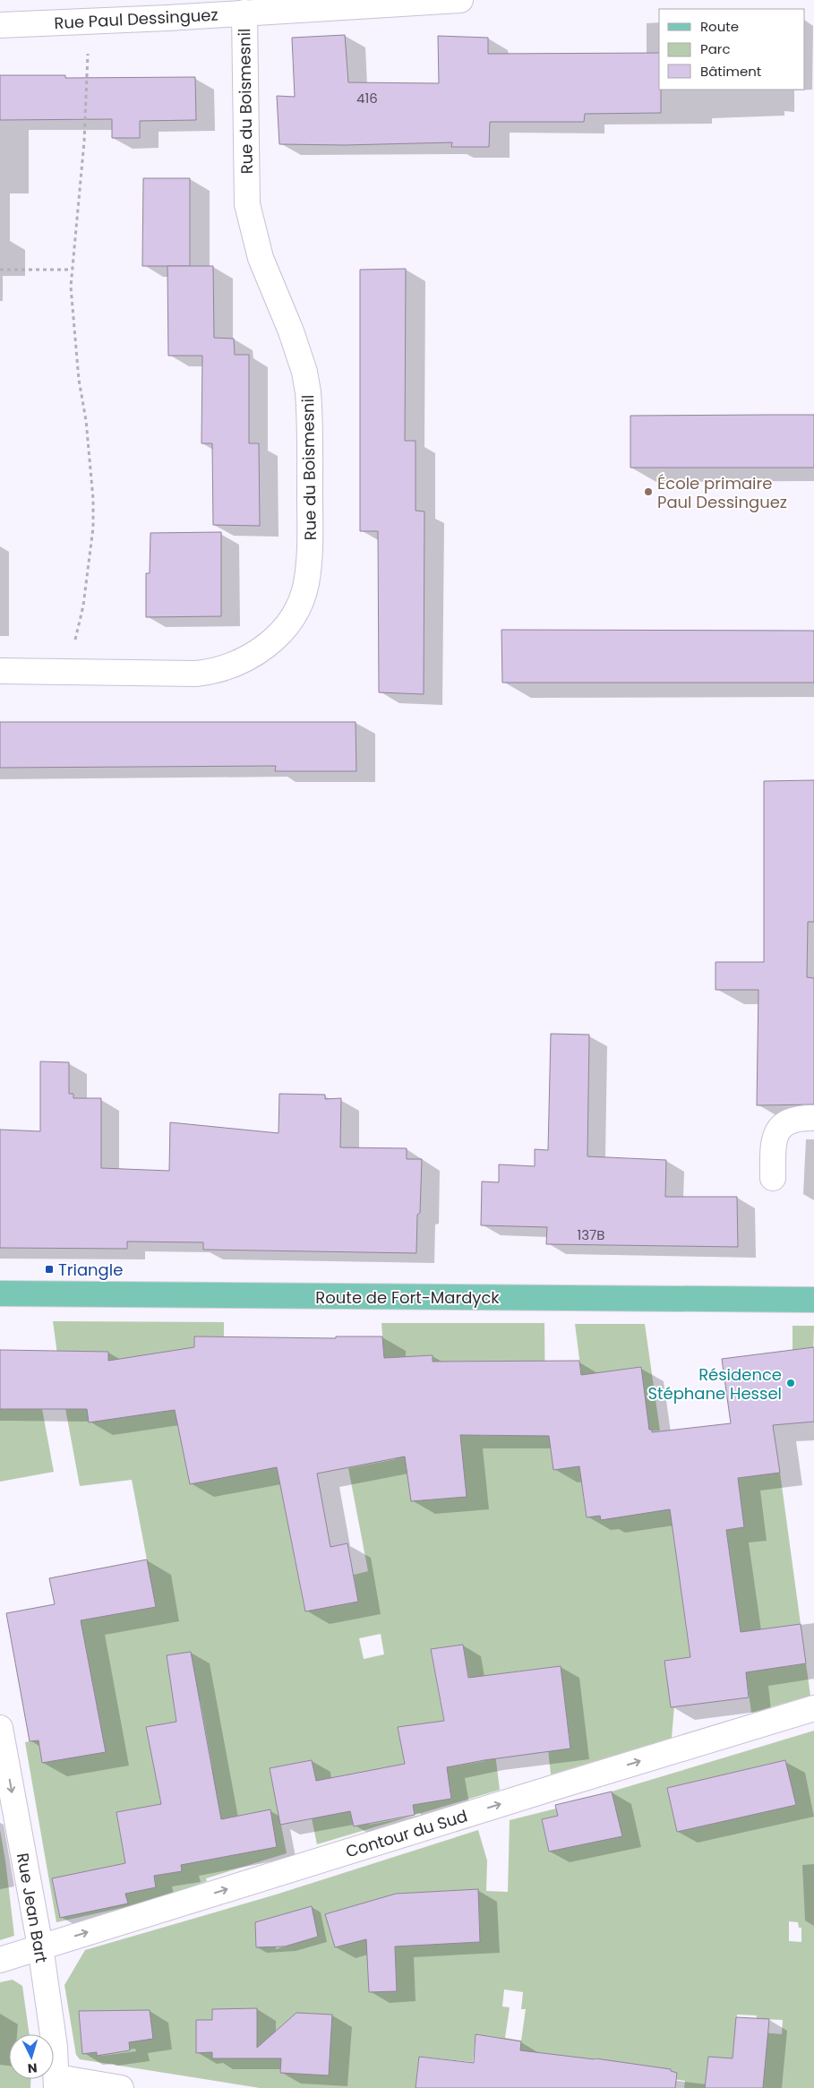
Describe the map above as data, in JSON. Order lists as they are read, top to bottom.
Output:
{
  "streets": {
    "main road": ["Route de Fort-Mardyck"],
    "street": [
      "Rue Paul Dessinguez",
      "Rue du Boismesnil",
      "Contour du Sud",
      "Rue Jean Bart"
    ]
  },
  "crossings": [
    ["Rue Paul Dessinguez", "Rue du Boismesnil"],
    ["Contour du Sud", "Rue Jean Bart"]
  ],
  "one_way": ["Contour du Sud", "Rue Jean Bart"],
  "places": {
    "other": ["École primaire Paul Dessinguez", "Résidence Stéphane Hessel"],
    "transit": ["Triangle"]
  },
  "house_numbers": ["416", "137B"],
  "legend": ["Route", "Parc", "Bâtiment"],
  "north": "bottom"
}
